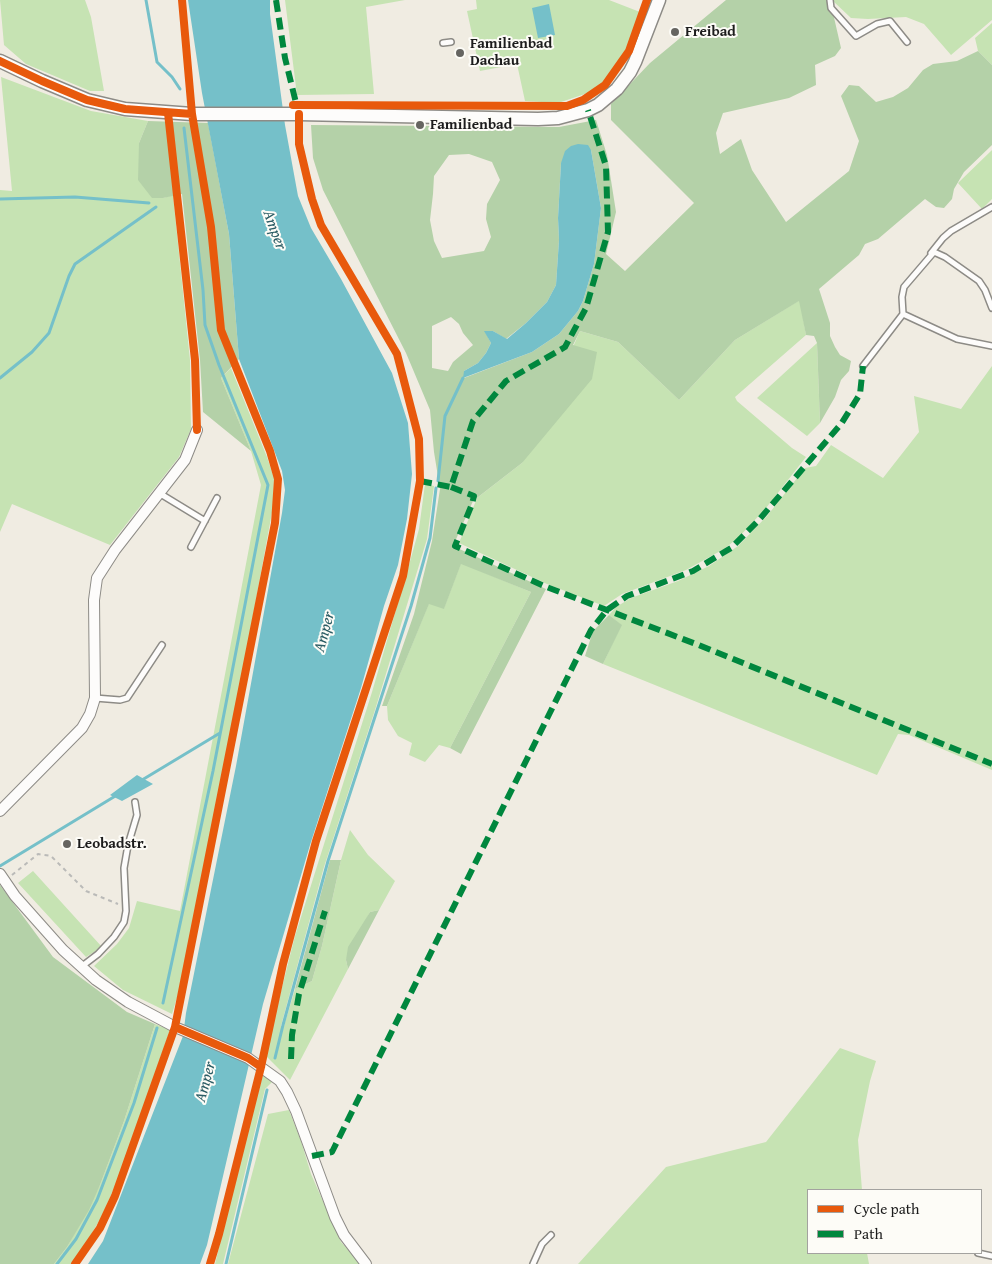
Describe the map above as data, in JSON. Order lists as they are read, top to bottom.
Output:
{
  "water": ["Amper"],
  "places": [
    "Freibad",
    "Familienbad Dachau",
    "Familienbad",
    "Leobadstr."
  ],
  "legend": ["Cycle path", "Path"]
}
